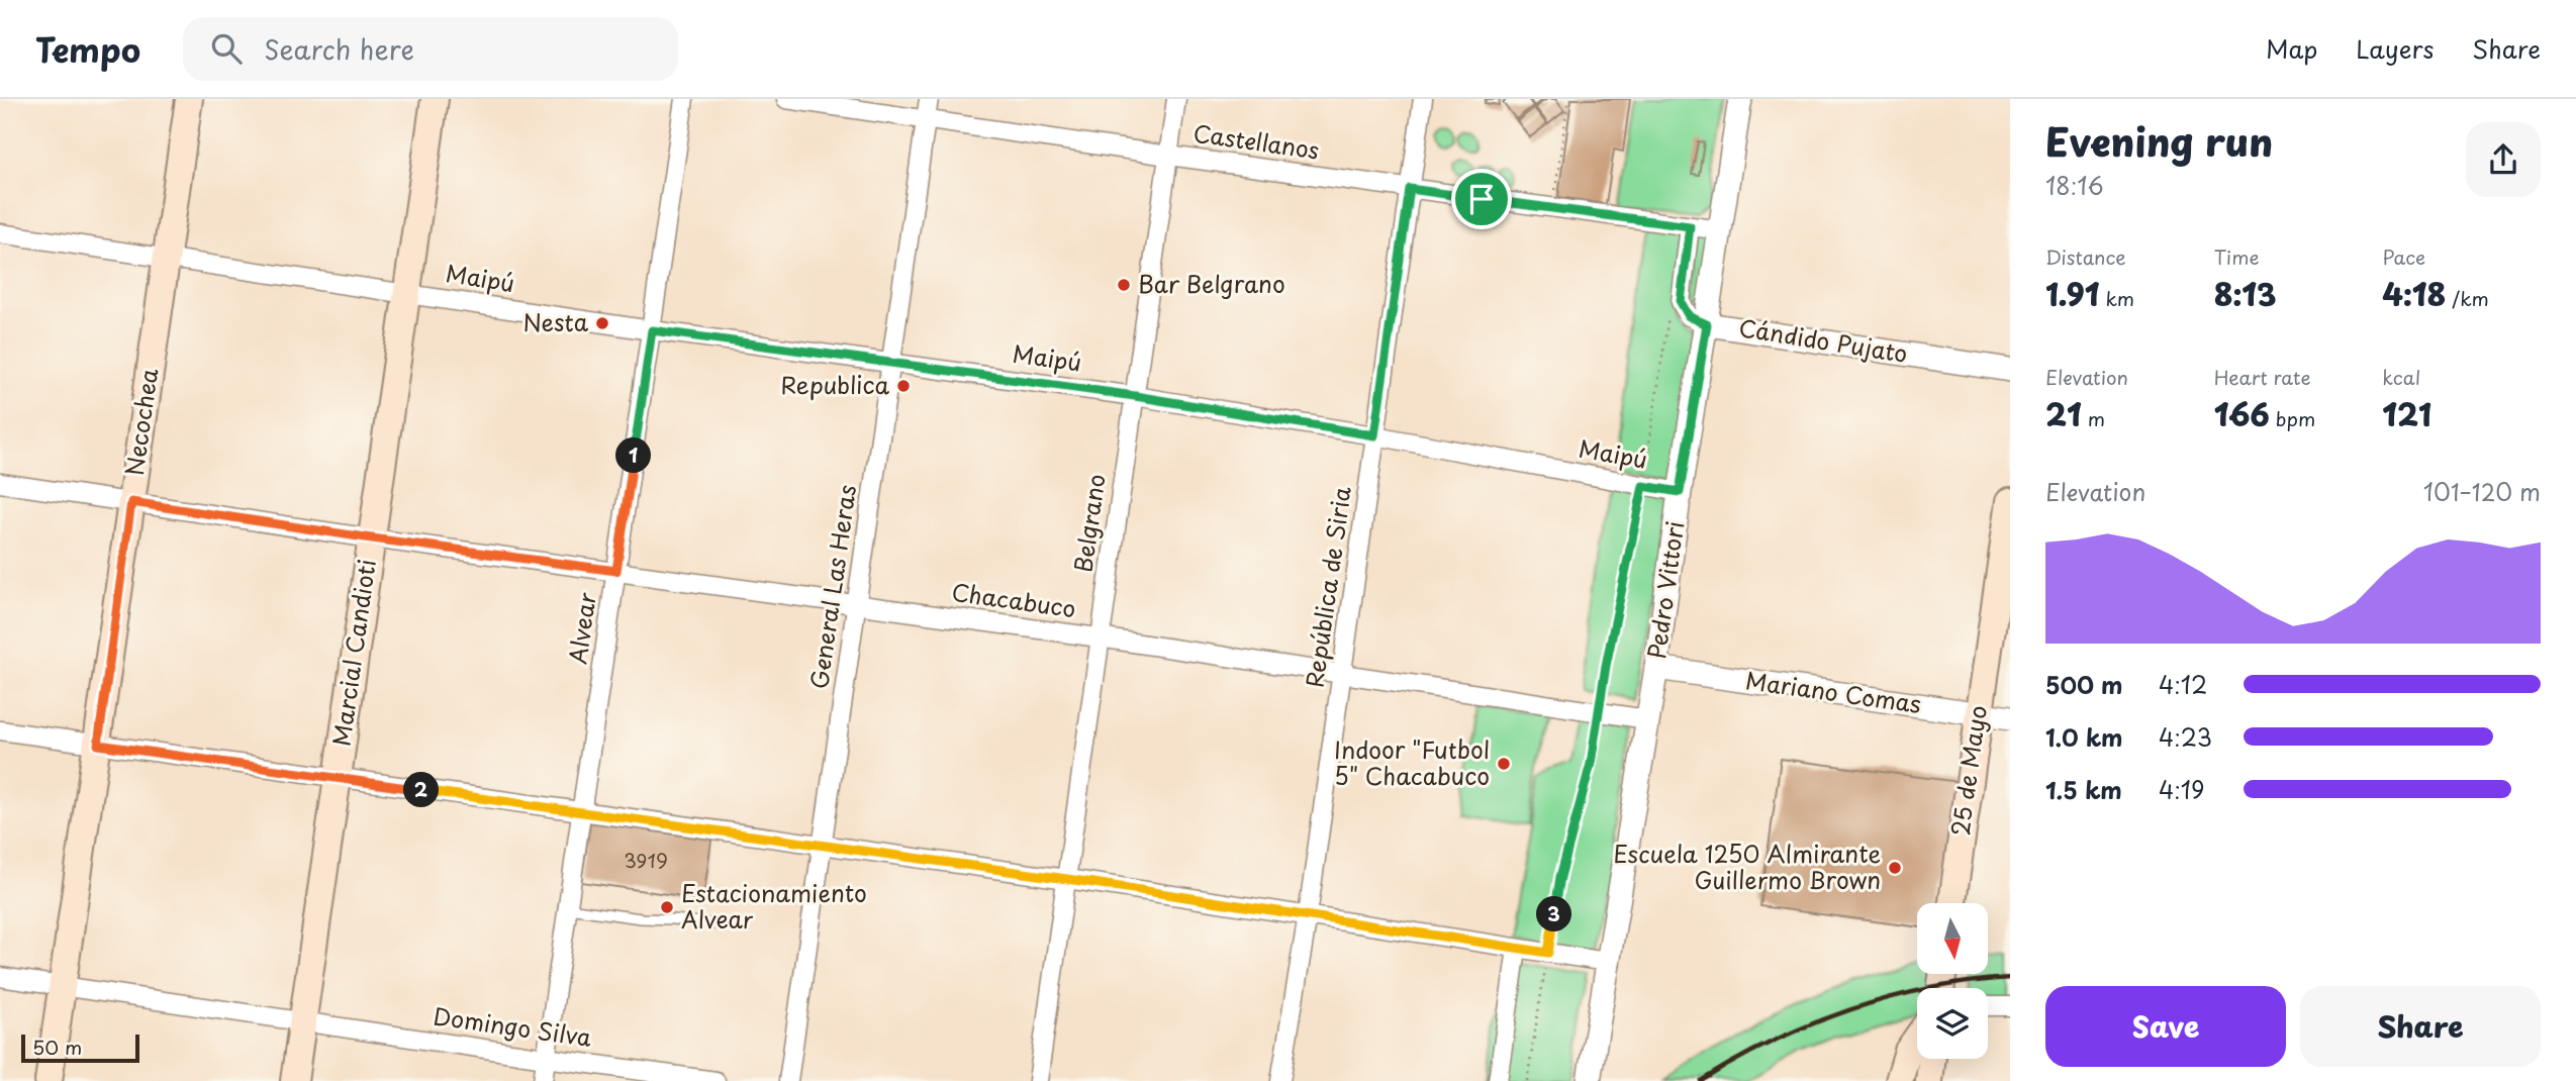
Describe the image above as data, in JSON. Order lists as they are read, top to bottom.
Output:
{
  "streets": {
    "main road": ["Necochea", "Marcial Candioti", "25 de Mayo"],
    "street": [
      "Castellanos",
      "Maipú",
      "Cándido Pujato",
      "Belgrano",
      "General Las Heras",
      "República de Siria",
      "Pedro Vittori",
      "Chacabuco",
      "Alvear",
      "Mariano Comas",
      "Domingo Silva"
    ]
  },
  "crossings": [
    ["Castellanos", "Cándido Pujato"],
    ["Castellanos", "Belgrano"],
    ["Castellanos", "General Las Heras"],
    ["Castellanos", "República de Siria"],
    ["Castellanos", "Pedro Vittori"],
    ["Maipú", "Necochea"],
    ["Maipú", "Belgrano"],
    ["Maipú", "General Las Heras"],
    ["Maipú", "República de Siria"],
    ["Maipú", "Pedro Vittori"],
    ["Maipú", "Alvear"],
    ["Maipú", "Marcial Candioti"],
    ["Cándido Pujato", "Pedro Vittori"],
    ["Necochea", "Chacabuco"],
    ["Necochea", "Domingo Silva"],
    ["Belgrano", "Chacabuco"],
    ["General Las Heras", "Chacabuco"],
    ["República de Siria", "Chacabuco"],
    ["Pedro Vittori", "Chacabuco"],
    ["Pedro Vittori", "Mariano Comas"],
    ["Chacabuco", "Alvear"],
    ["Chacabuco", "Marcial Candioti"],
    ["Alvear", "Domingo Silva"],
    ["Marcial Candioti", "Domingo Silva"],
    ["Mariano Comas", "25 de Mayo"]
  ],
  "places": [
    "Bar Belgrano",
    "Nesta",
    "Republica",
    "Indoor \"Futbol 5\" Chacabuco",
    "Escuela 1250 Almirante Guillermo Brown",
    "Estacionamiento Alvear"
  ],
  "house_numbers": ["3919"],
  "scale_bar": "50 m",
  "north": "bottom",
  "page": {
    "header": "Tempo",
    "search": "Search here",
    "nav": ["Map", "Layers", "Share"],
    "heading": ["Evening run", "18:16"],
    "stats": [
      ["Distance", "1.91 km"],
      ["Time", "8:13"],
      ["Pace", "4:18 /km"],
      ["Elevation", "21 m"],
      ["Heart rate", "166 bpm"],
      ["kcal", "121"]
    ],
    "pins": ["1", "2", "3"],
    "chart": ["Elevation", "101–120 m"],
    "list": [
      {
        "name": "500 m",
        "note": "4:12"
      },
      {
        "name": "1.0 km",
        "note": "4:23"
      },
      {
        "name": "1.5 km",
        "note": "4:19"
      }
    ],
    "buttons": ["Save", "Share"],
    "scale": "50 m"
  }
}
